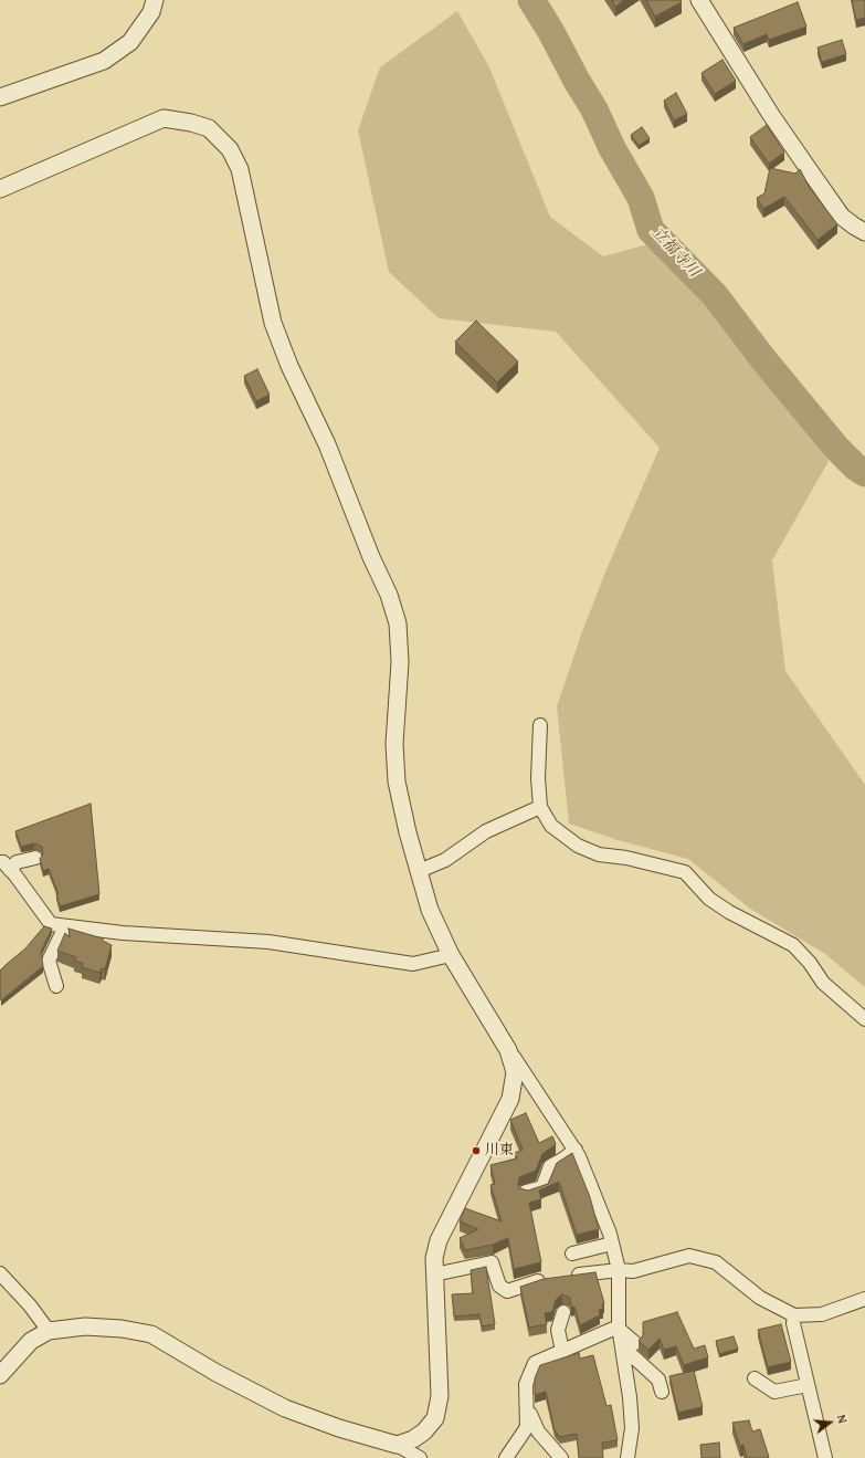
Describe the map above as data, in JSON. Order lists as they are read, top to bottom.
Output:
{
  "water": ["立福寺川"],
  "places": ["川東"],
  "north": "right"
}
